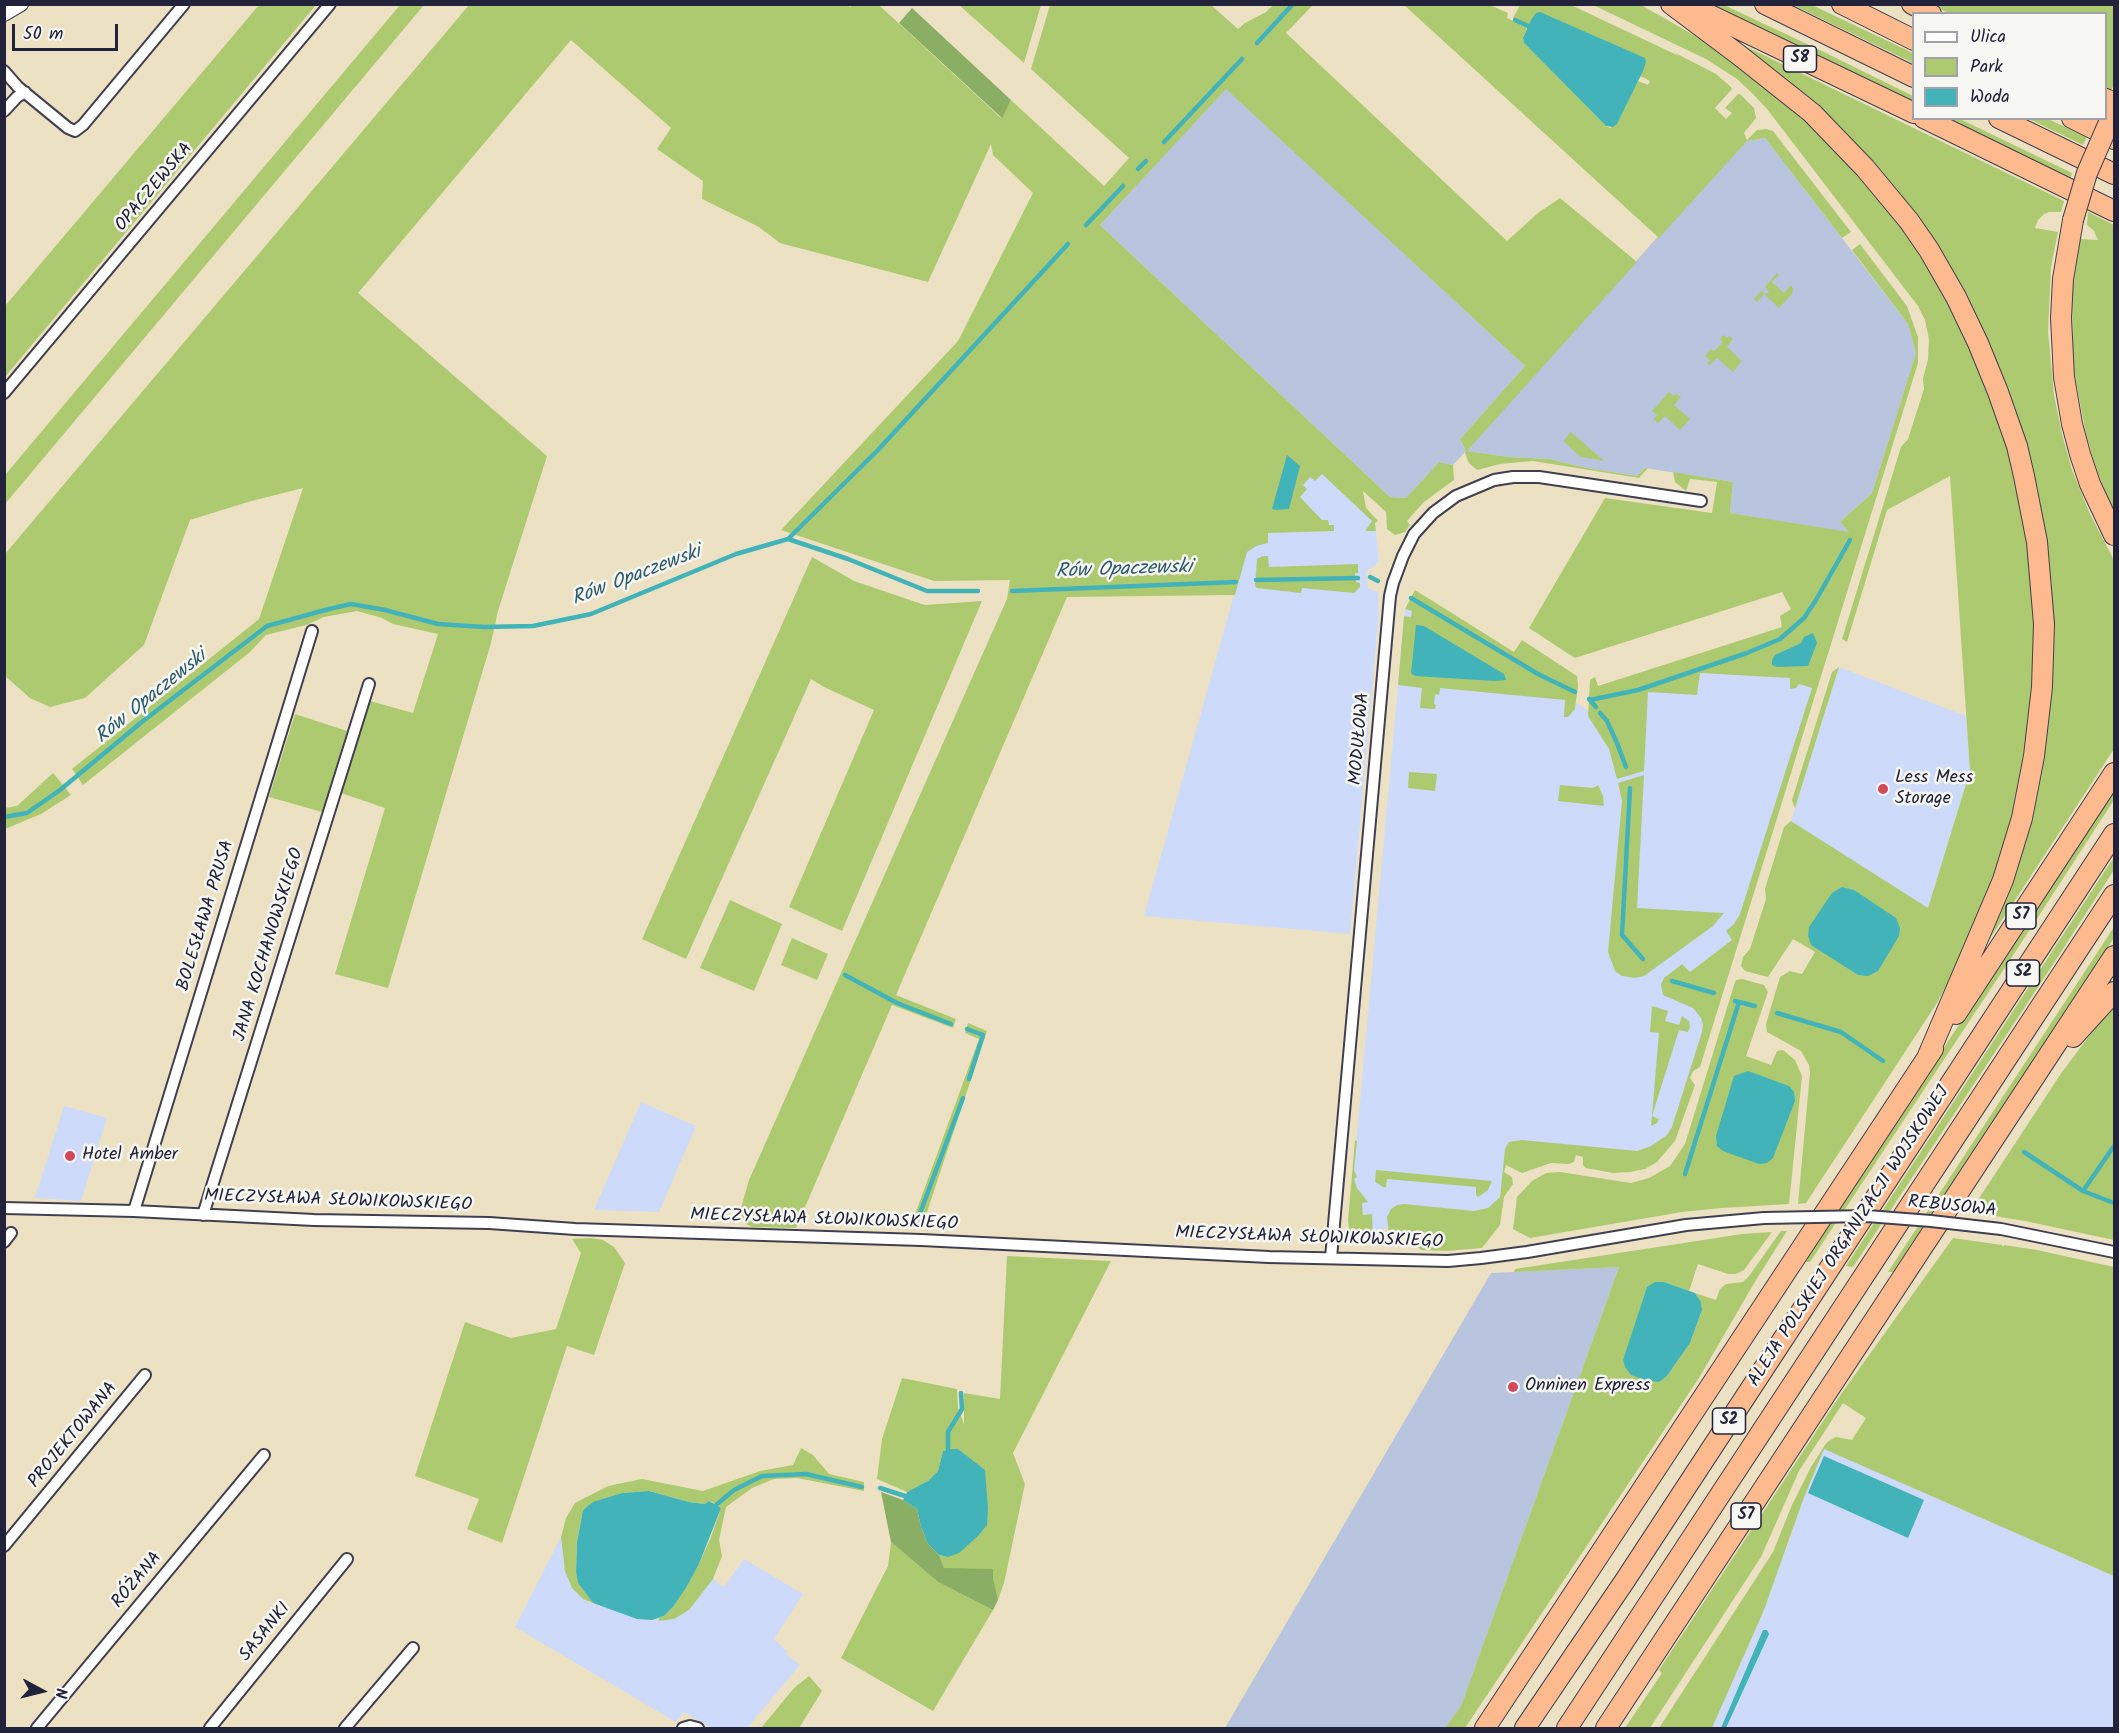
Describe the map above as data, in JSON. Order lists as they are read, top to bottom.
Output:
{
  "streets": {
    "highway": [
      "S8",
      "S7",
      "S2",
      "ALEJA POLSKIEJ ORGANIZACJI WOJSKOWEJ"
    ],
    "street": [
      "OPACZEWSKA",
      "MODUŁOWA",
      "BOLESŁAWA PRUSA",
      "JANA KOCHANOWSKIEGO",
      "MIECZYSŁAWA SŁOWIKOWSKIEGO",
      "REBUSOWA",
      "PROJEKTOWANA",
      "RÓŻANA",
      "SASANKI"
    ]
  },
  "crossings": [
    ["MODUŁOWA", "MIECZYSŁAWA SŁOWIKOWSKIEGO"],
    ["BOLESŁAWA PRUSA", "MIECZYSŁAWA SŁOWIKOWSKIEGO"],
    ["JANA KOCHANOWSKIEGO", "MIECZYSŁAWA SŁOWIKOWSKIEGO"],
    ["MIECZYSŁAWA SŁOWIKOWSKIEGO", "REBUSOWA"]
  ],
  "water": ["Rów Opaczewski"],
  "places": ["Less Mess Storage", "Hotel Amber", "Onninen Express"],
  "legend": ["Ulica", "Park", "Woda"],
  "scale_bar": "50 m",
  "north": "right"
}
